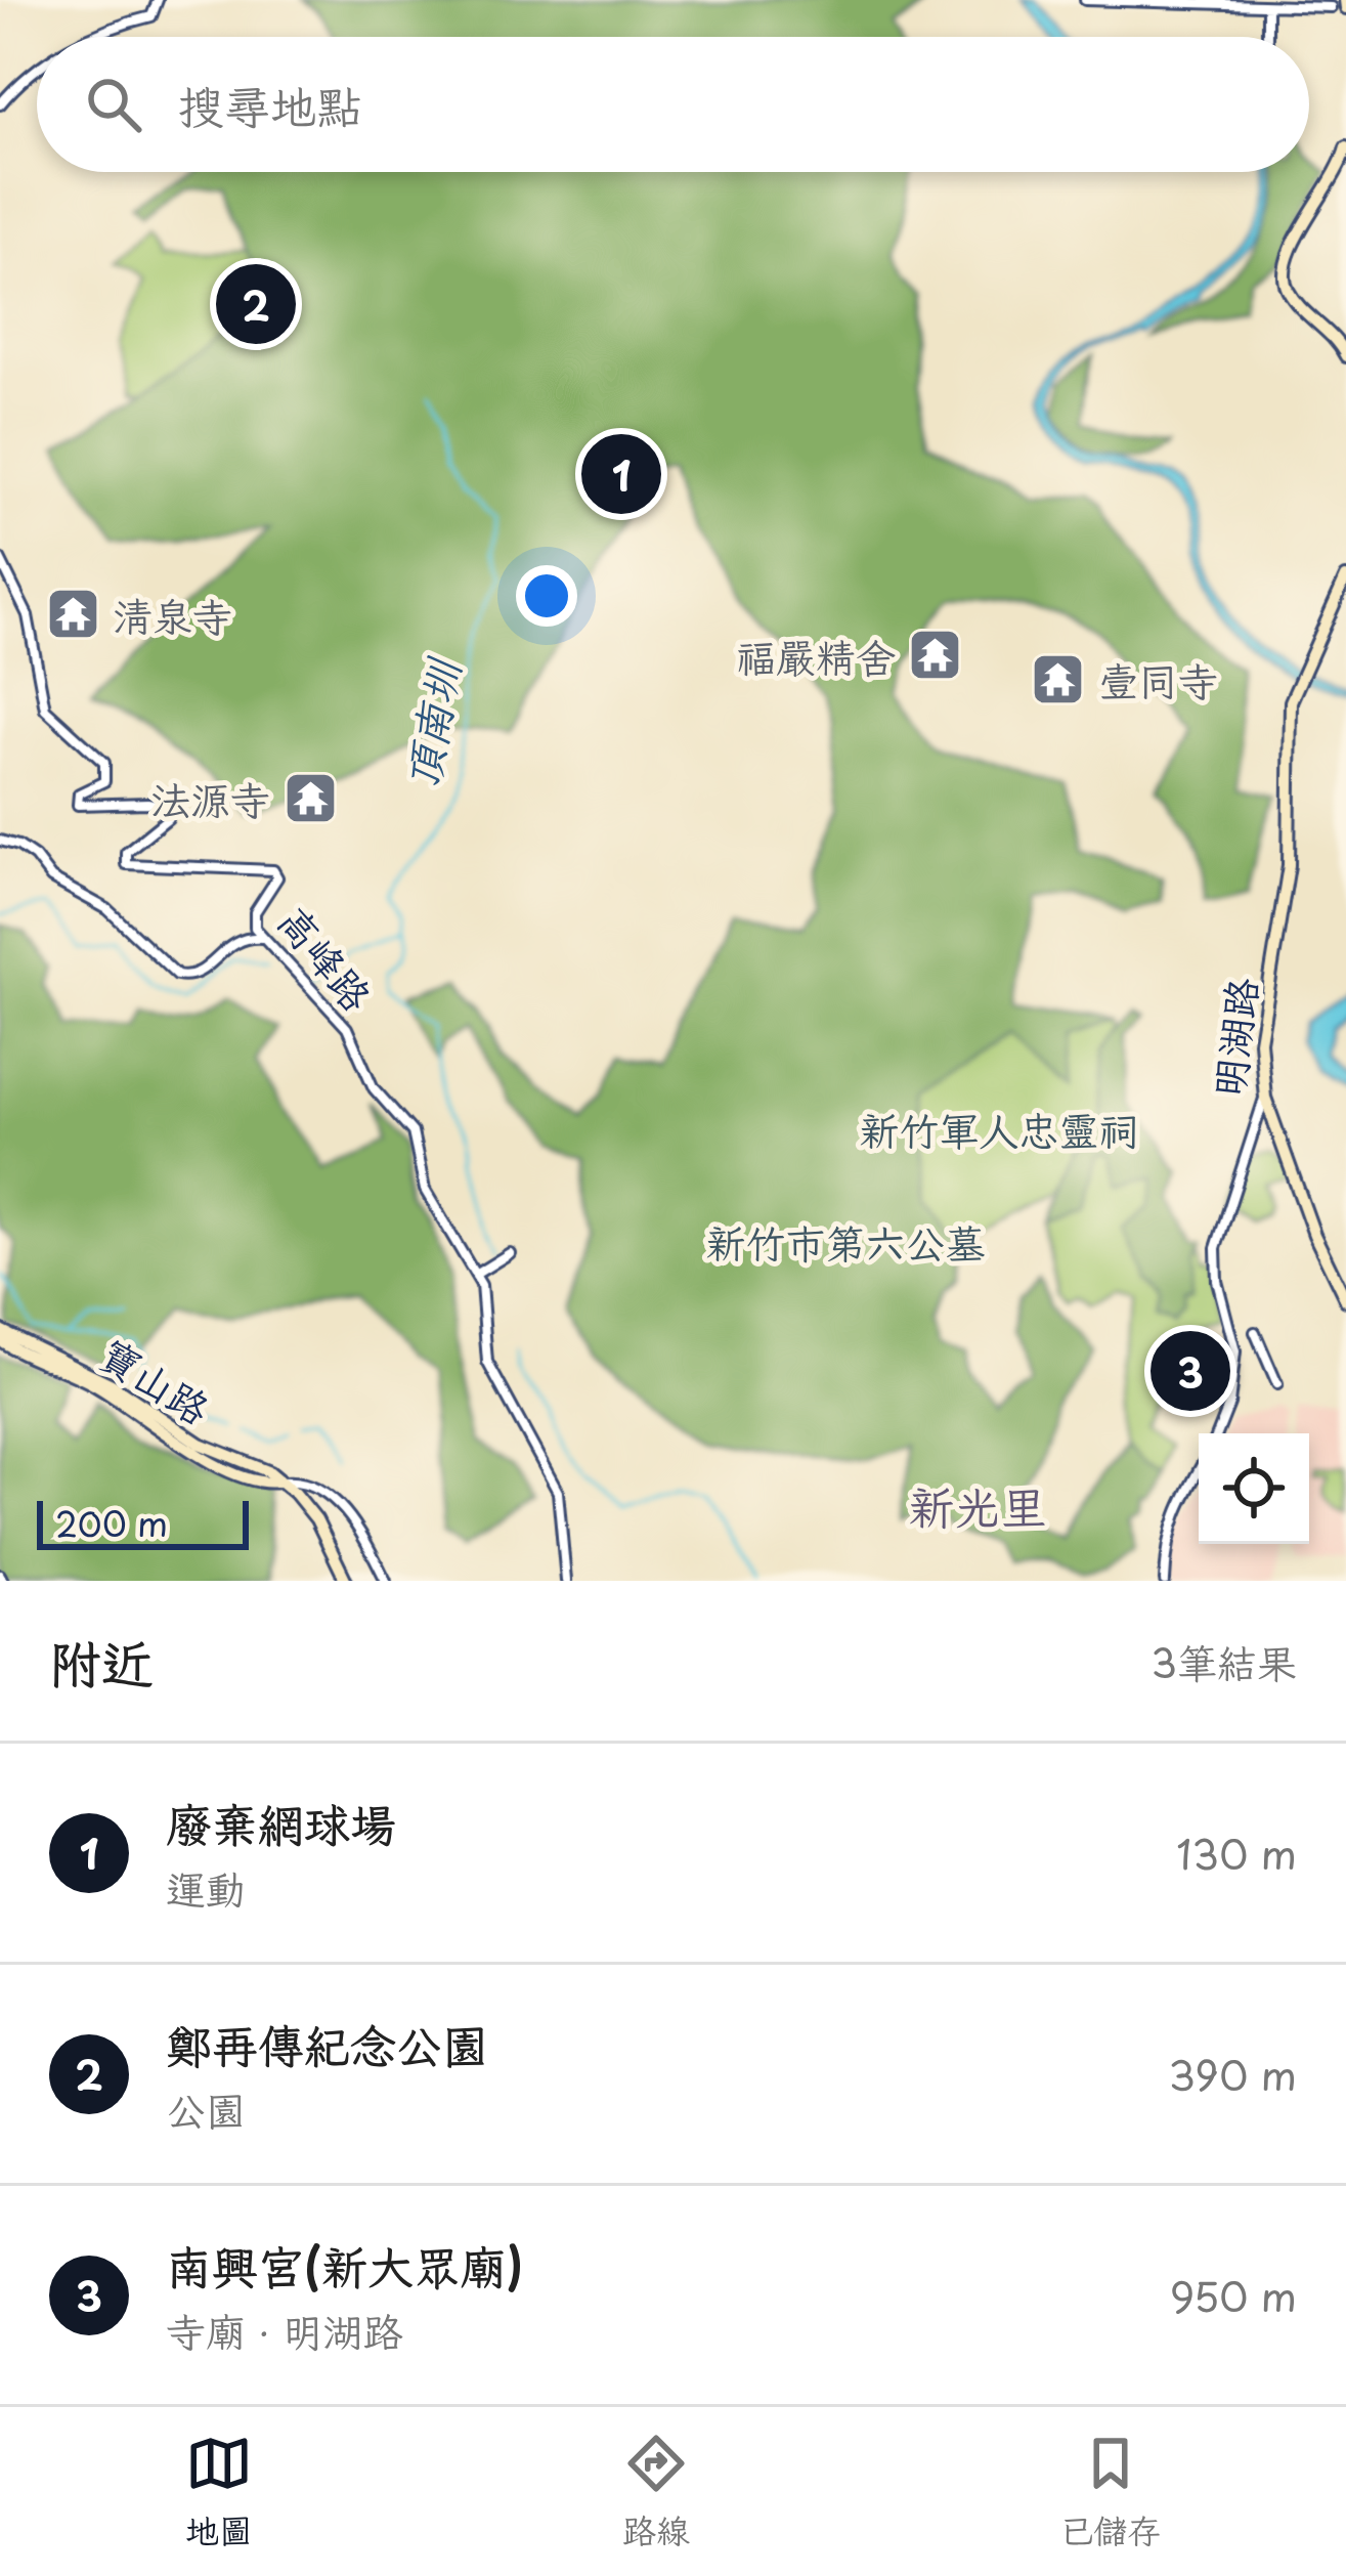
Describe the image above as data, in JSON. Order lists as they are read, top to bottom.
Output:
{
  "streets": {
    "main road": ["明湖路", "寶山路"],
    "street": ["高峰路"]
  },
  "districts": ["新光里"],
  "water": ["頂南圳"],
  "parks": ["新竹軍人忠靈祠", "新竹市第六公墓"],
  "places": {
    "temple": [
      "清泉寺",
      "福嚴精舍",
      "壹同寺",
      "法源寺"
    ]
  },
  "scale_bar": "200 m",
  "page": {
    "search": "搜尋地點",
    "pins": ["2", "1", "3"],
    "scale": "200 m",
    "heading": ["附近", "3筆結果"],
    "list": [
      {
        "mark": "1",
        "name": "廢棄網球場",
        "note": "運動",
        "value": "130 m"
      },
      {
        "mark": "2",
        "name": "鄭再傳紀念公園",
        "note": "公園",
        "value": "390 m"
      },
      {
        "mark": "3",
        "name": "南興宮(新大眾廟)",
        "note": "寺廟 · 明湖路",
        "value": "950 m"
      }
    ],
    "nav": ["地圖", "路線", "已儲存"]
  }
}
